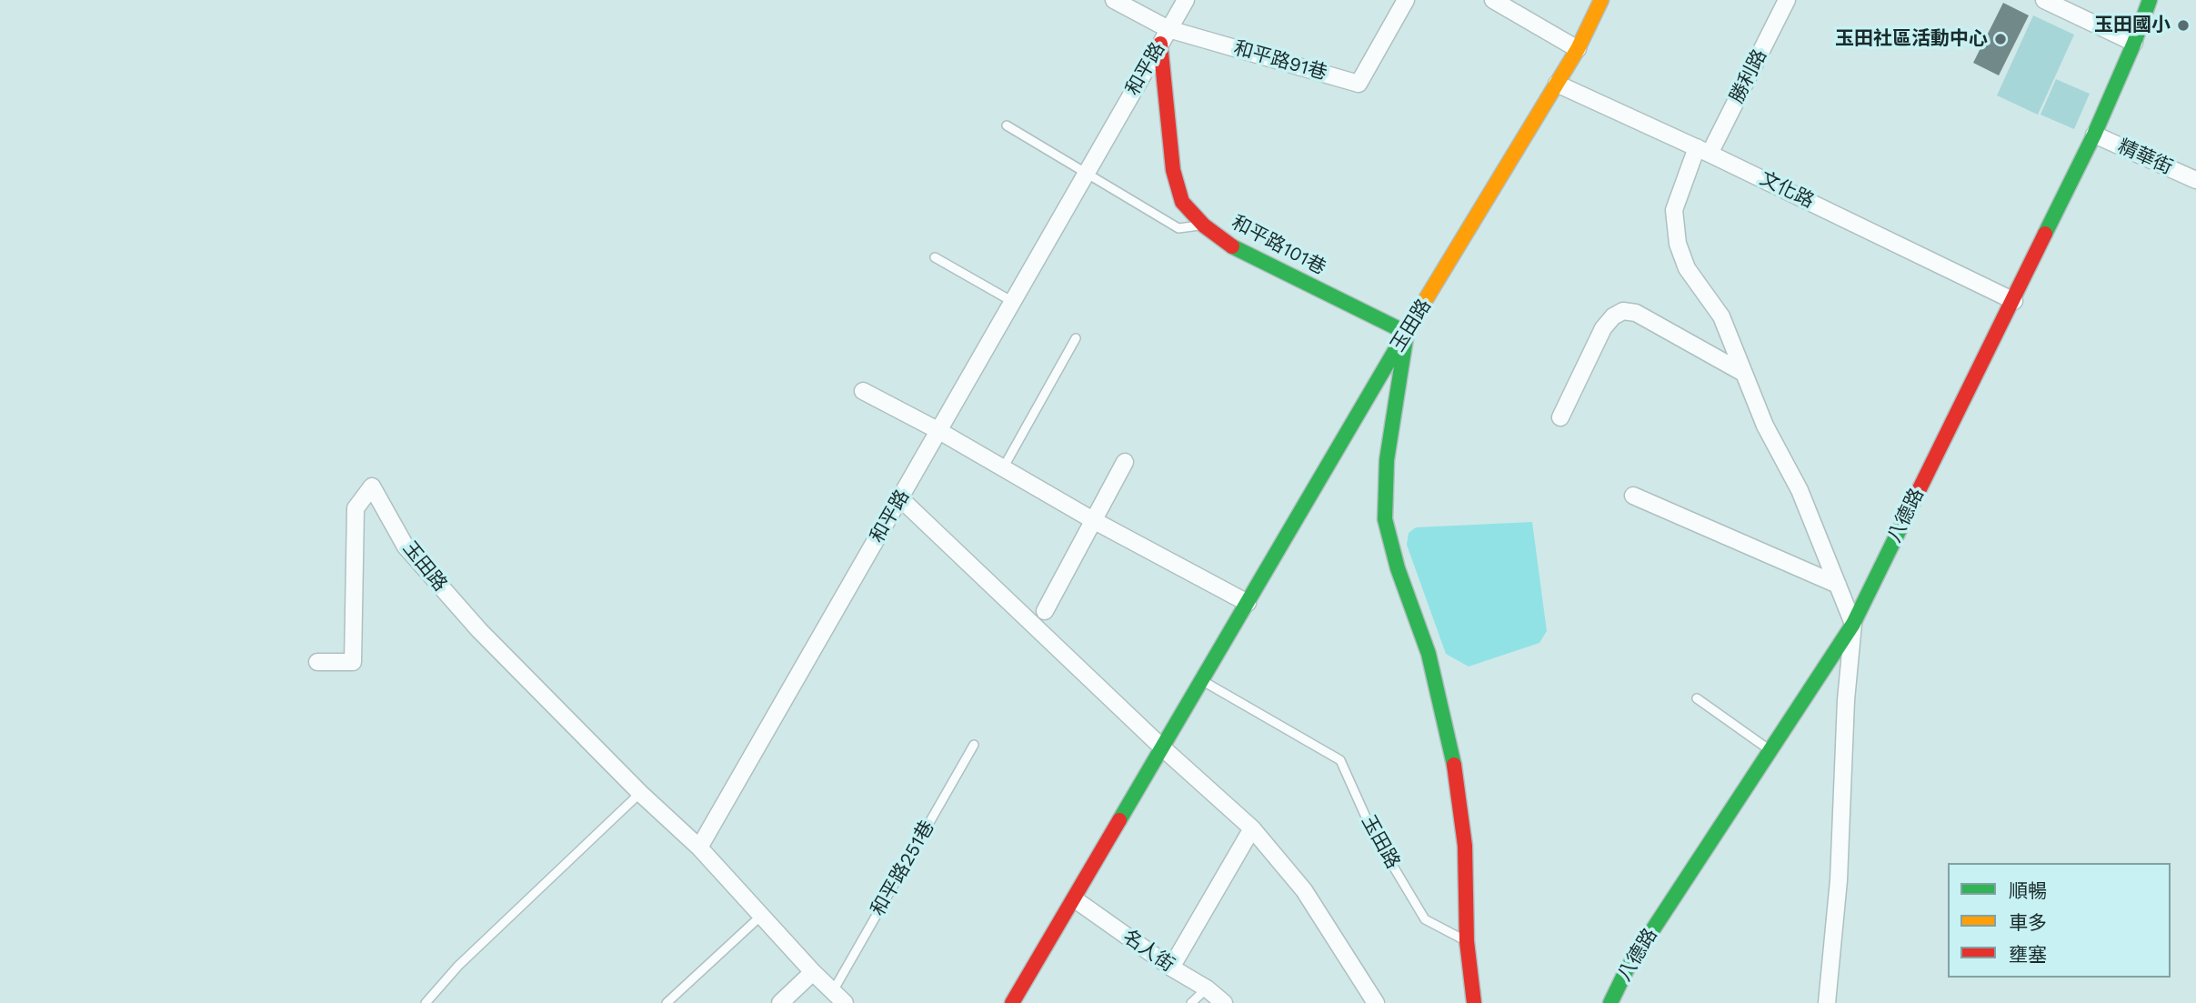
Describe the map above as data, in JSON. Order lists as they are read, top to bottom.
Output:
{
  "streets": {
    "street": [
      "和平路91巷",
      "和平路",
      "勝利路",
      "精華街",
      "文化路",
      "和平路101巷",
      "玉田路",
      "八德路",
      "名人街"
    ],
    "lane": ["和平路251巷"]
  },
  "crossings": [
    ["和平路91巷", "和平路"],
    ["和平路", "和平路101巷"],
    ["和平路", "玉田路"],
    ["勝利路", "文化路"],
    ["勝利路", "八德路"],
    ["精華街", "八德路"],
    ["文化路", "玉田路"],
    ["文化路", "八德路"],
    ["和平路101巷", "玉田路"],
    ["玉田路", "名人街"]
  ],
  "places": ["玉田國小", "玉田社區活動中心"],
  "legend": ["順暢", "車多", "壅塞"]
}
